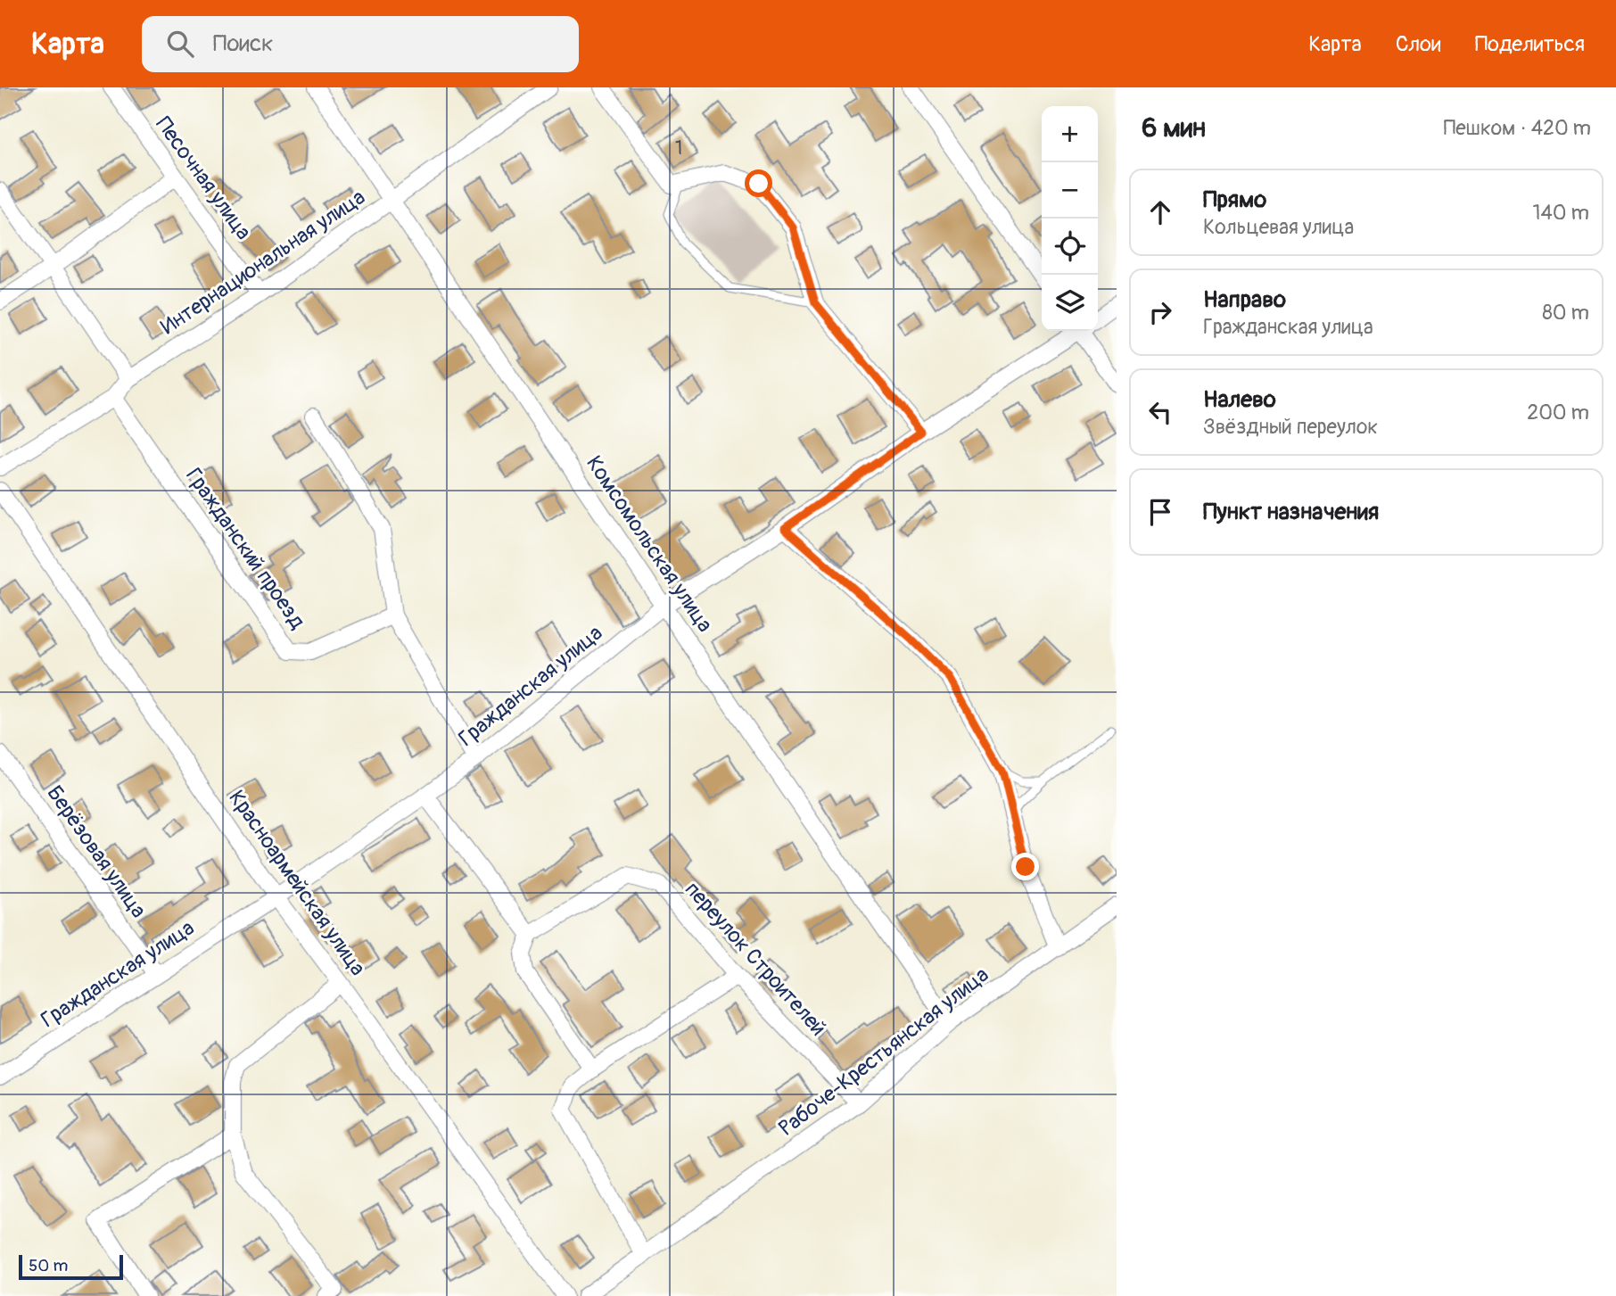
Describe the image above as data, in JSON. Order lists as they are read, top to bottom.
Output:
{
  "streets": {
    "street": [
      "Песочная улица",
      "Интернациональная улица",
      "Комсомольская улица",
      "Гражданский проезд",
      "Гражданская улица",
      "Берёзовая улица",
      "Красноармейская улица",
      "переулок Строителей",
      "Рабоче-Крестьянская улица"
    ]
  },
  "crossings": [
    ["Песочная улица", "Интернациональная улица"],
    ["Интернациональная улица", "Комсомольская улица"],
    ["Интернациональная улица", "Гражданский проезд"],
    ["Комсомольская улица", "Гражданская улица"],
    ["Комсомольская улица", "Рабоче-Крестьянская улица"],
    ["Гражданская улица", "Берёзовая улица"],
    ["Гражданская улица", "Красноармейская улица"],
    ["переулок Строителей", "Рабоче-Крестьянская улица"]
  ],
  "house_numbers": ["1"],
  "scale_bar": "50 m",
  "page": {
    "header": "Карта",
    "search": "Поиск",
    "nav": ["Карта", "Слои", "Поделиться"],
    "heading": ["6 мин", "Пешком · 420 m"],
    "map_buttons": ["+", "−"],
    "list": [
      ["Прямо", "Кольцевая улица", "140 m"],
      ["Направо", "Гражданская улица", "80 m"],
      ["Налево", "Звёздный переулок", "200 m"],
      "Пункт назначения"
    ],
    "scale": "50 m"
  }
}
